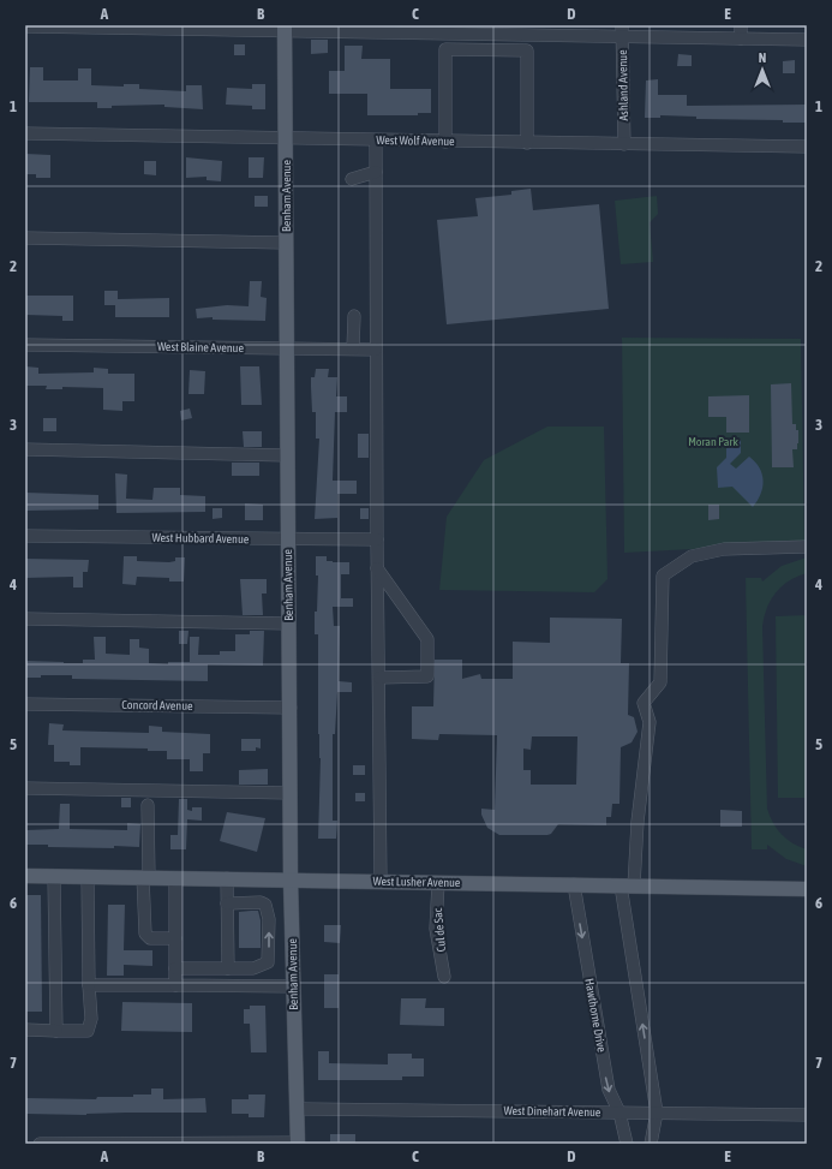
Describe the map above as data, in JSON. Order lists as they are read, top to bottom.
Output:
{
  "streets": {
    "main road": ["Benham Avenue", "West Lusher Avenue"],
    "street": [
      "Ashland Avenue",
      "West Wolf Avenue",
      "West Blaine Avenue",
      "West Hubbard Avenue",
      "Concord Avenue",
      "Cul de Sac",
      "Hawthorne Drive",
      "West Dinehart Avenue"
    ]
  },
  "crossings": [
    ["Ashland Avenue", "West Wolf Avenue"],
    ["West Wolf Avenue", "Benham Avenue"],
    ["Benham Avenue", "West Blaine Avenue"],
    ["Benham Avenue", "West Hubbard Avenue"],
    ["Benham Avenue", "Concord Avenue"],
    ["Benham Avenue", "West Lusher Avenue"],
    ["Benham Avenue", "West Dinehart Avenue"],
    ["West Lusher Avenue", "Cul de Sac"],
    ["West Lusher Avenue", "Hawthorne Drive"],
    ["Hawthorne Drive", "West Dinehart Avenue"]
  ],
  "parks": ["Moran Park"],
  "north": "top",
  "grid": {
    "columns": [
      "A",
      "B",
      "C",
      "D",
      "E"
    ],
    "rows": [
      "1",
      "2",
      "3",
      "4",
      "5",
      "6",
      "7"
    ]
  }
}
